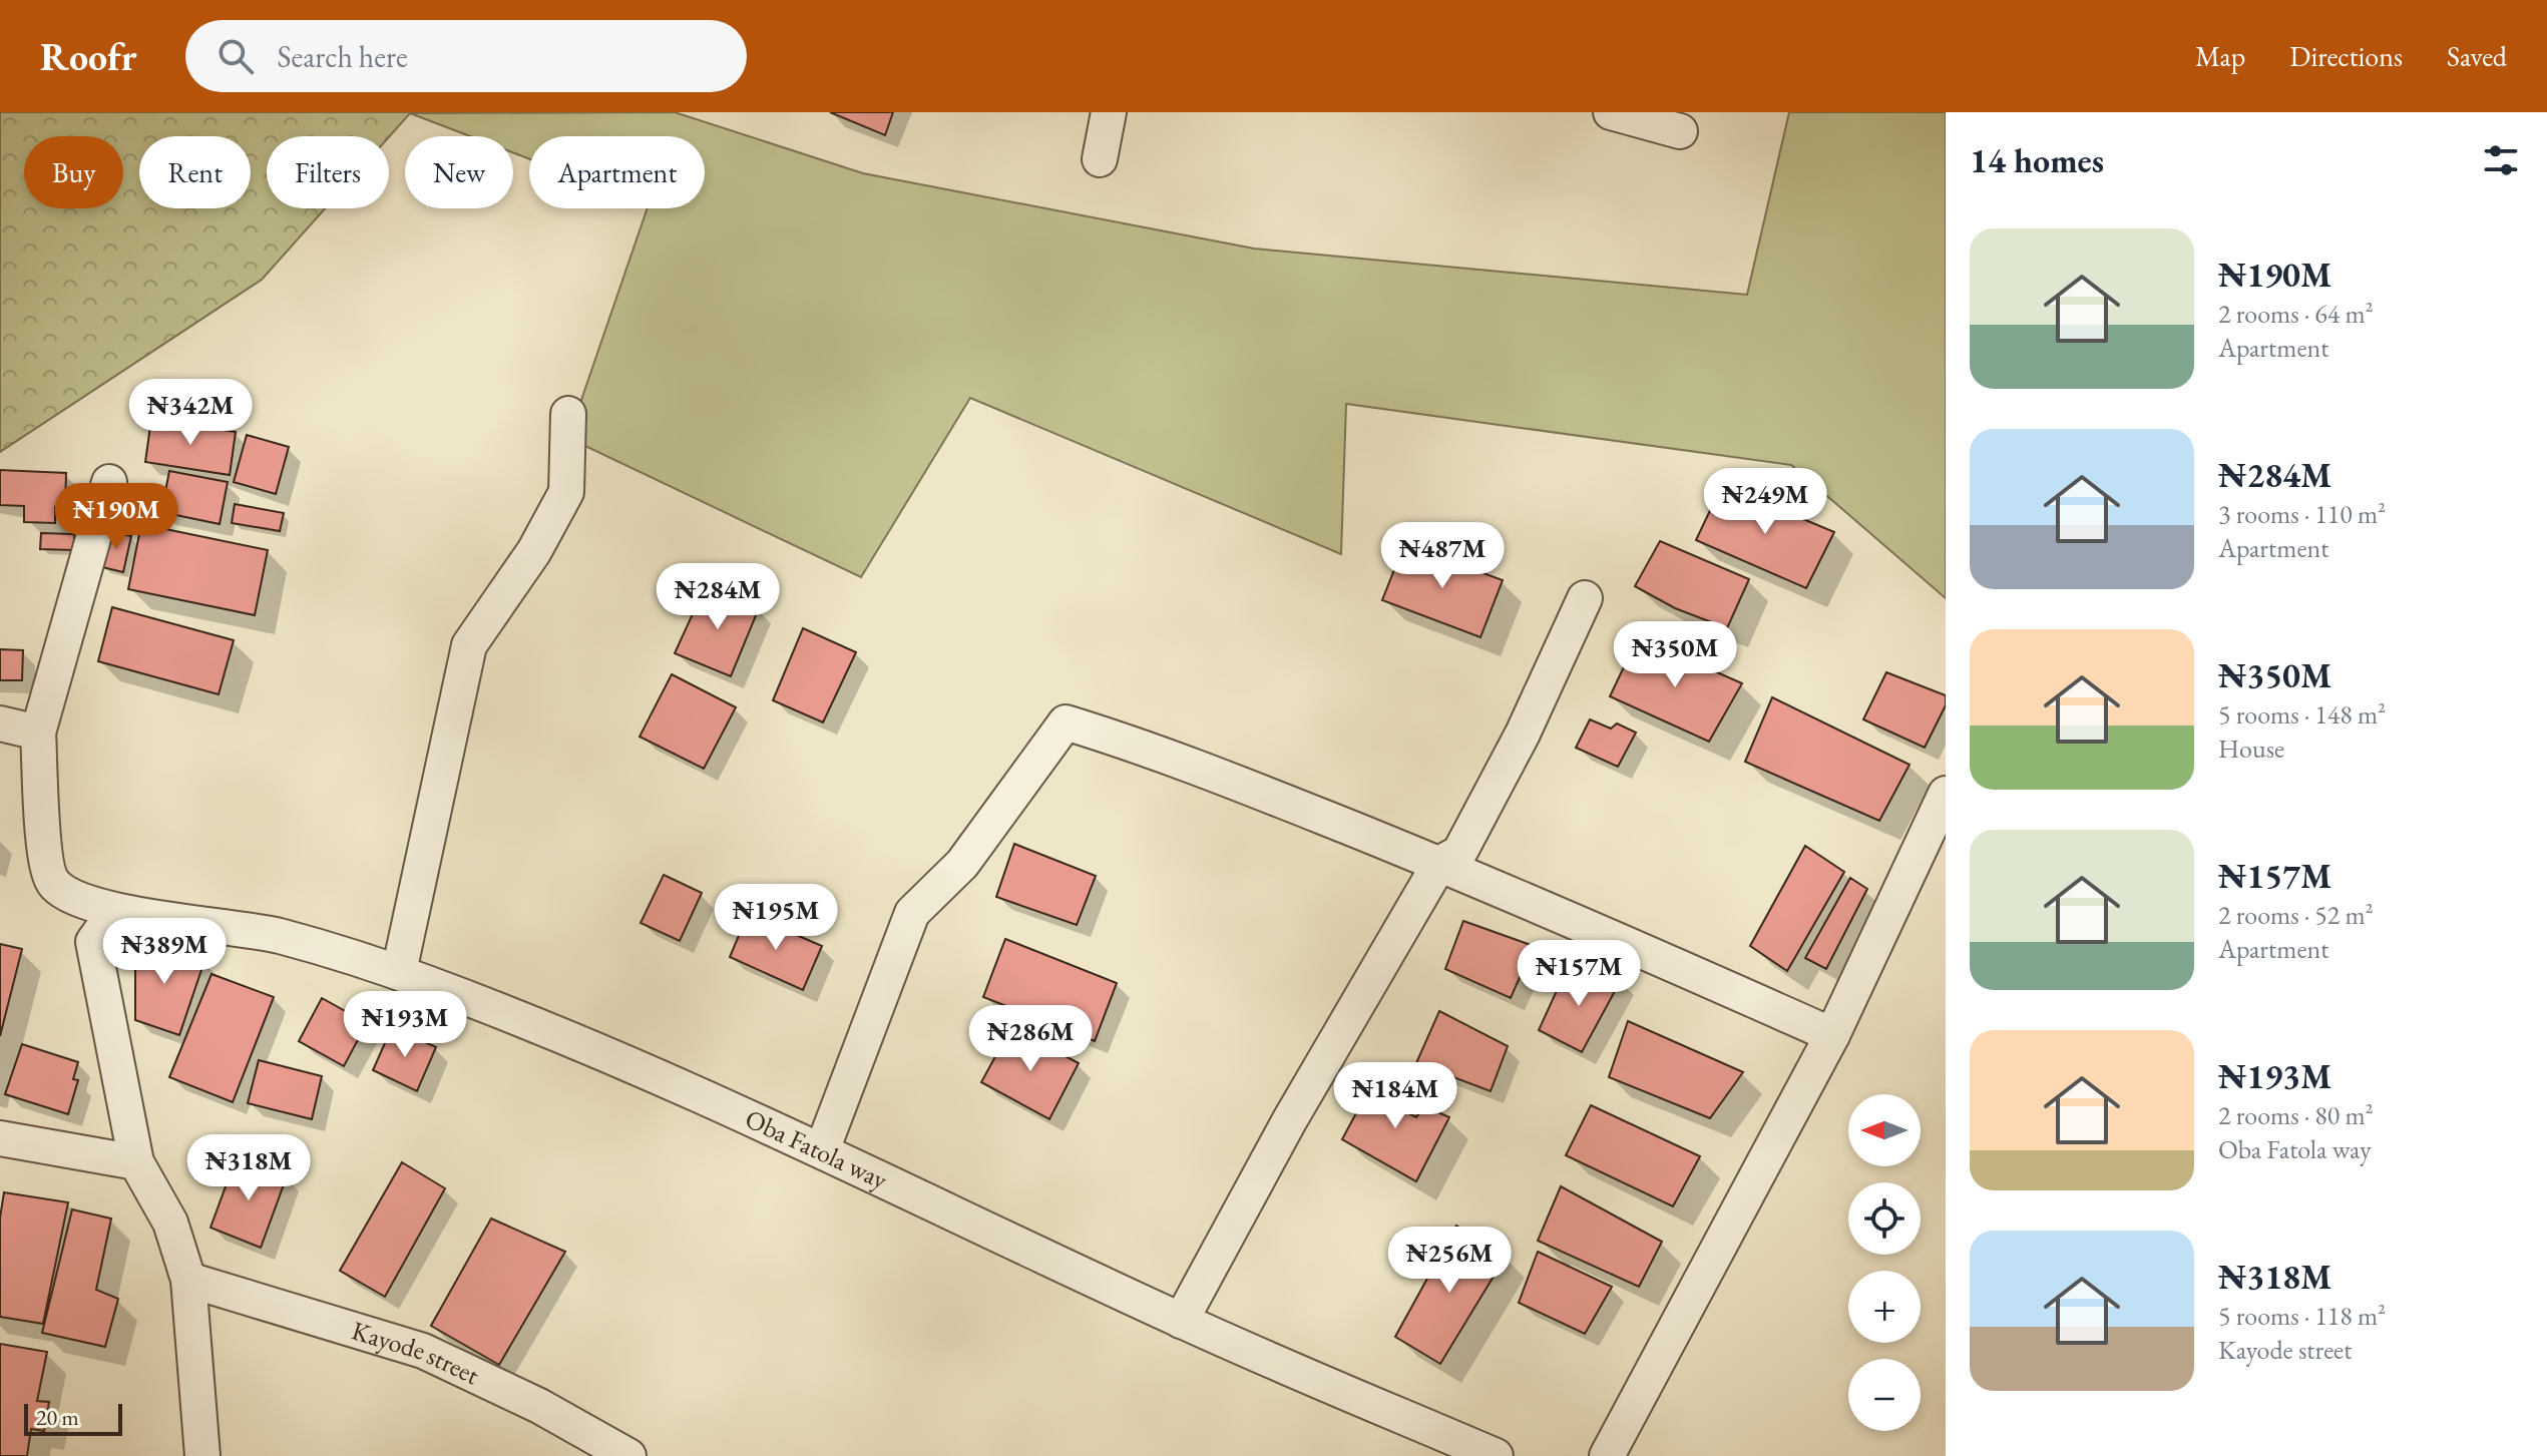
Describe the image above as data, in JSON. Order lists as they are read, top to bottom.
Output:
{
  "streets": {
    "street": ["Oba Fatola way", "Kayode street"]
  },
  "scale_bar": "20 m",
  "north": "left",
  "page": {
    "header": "Roofr",
    "search": "Search here",
    "nav": ["Map", "Directions", "Saved"],
    "heading": "14 homes",
    "chip": [
      "Buy",
      "Rent",
      "Filters",
      "New",
      "Apartment"
    ],
    "list": [
      {
        "name": "₦190M",
        "note": "2 rooms · 64 m² · Apartment"
      },
      {
        "name": "₦284M",
        "note": "3 rooms · 110 m² · Apartment"
      },
      {
        "name": "₦350M",
        "note": "5 rooms · 148 m² · House"
      },
      {
        "name": "₦157M",
        "note": "2 rooms · 52 m² · Apartment"
      },
      {
        "name": "₦193M",
        "note": "2 rooms · 80 m² · Oba Fatola way"
      },
      {
        "name": "₦318M",
        "note": "5 rooms · 118 m² · Kayode street"
      }
    ],
    "price": [
      "₦342M",
      "₦249M",
      "₦190M",
      "₦487M",
      "₦284M",
      "₦350M",
      "₦195M",
      "₦389M",
      "₦157M",
      "₦193M",
      "₦286M",
      "₦184M",
      "₦318M",
      "₦256M"
    ],
    "map_buttons": ["+", "−"],
    "scale": "20 m"
  }
}
